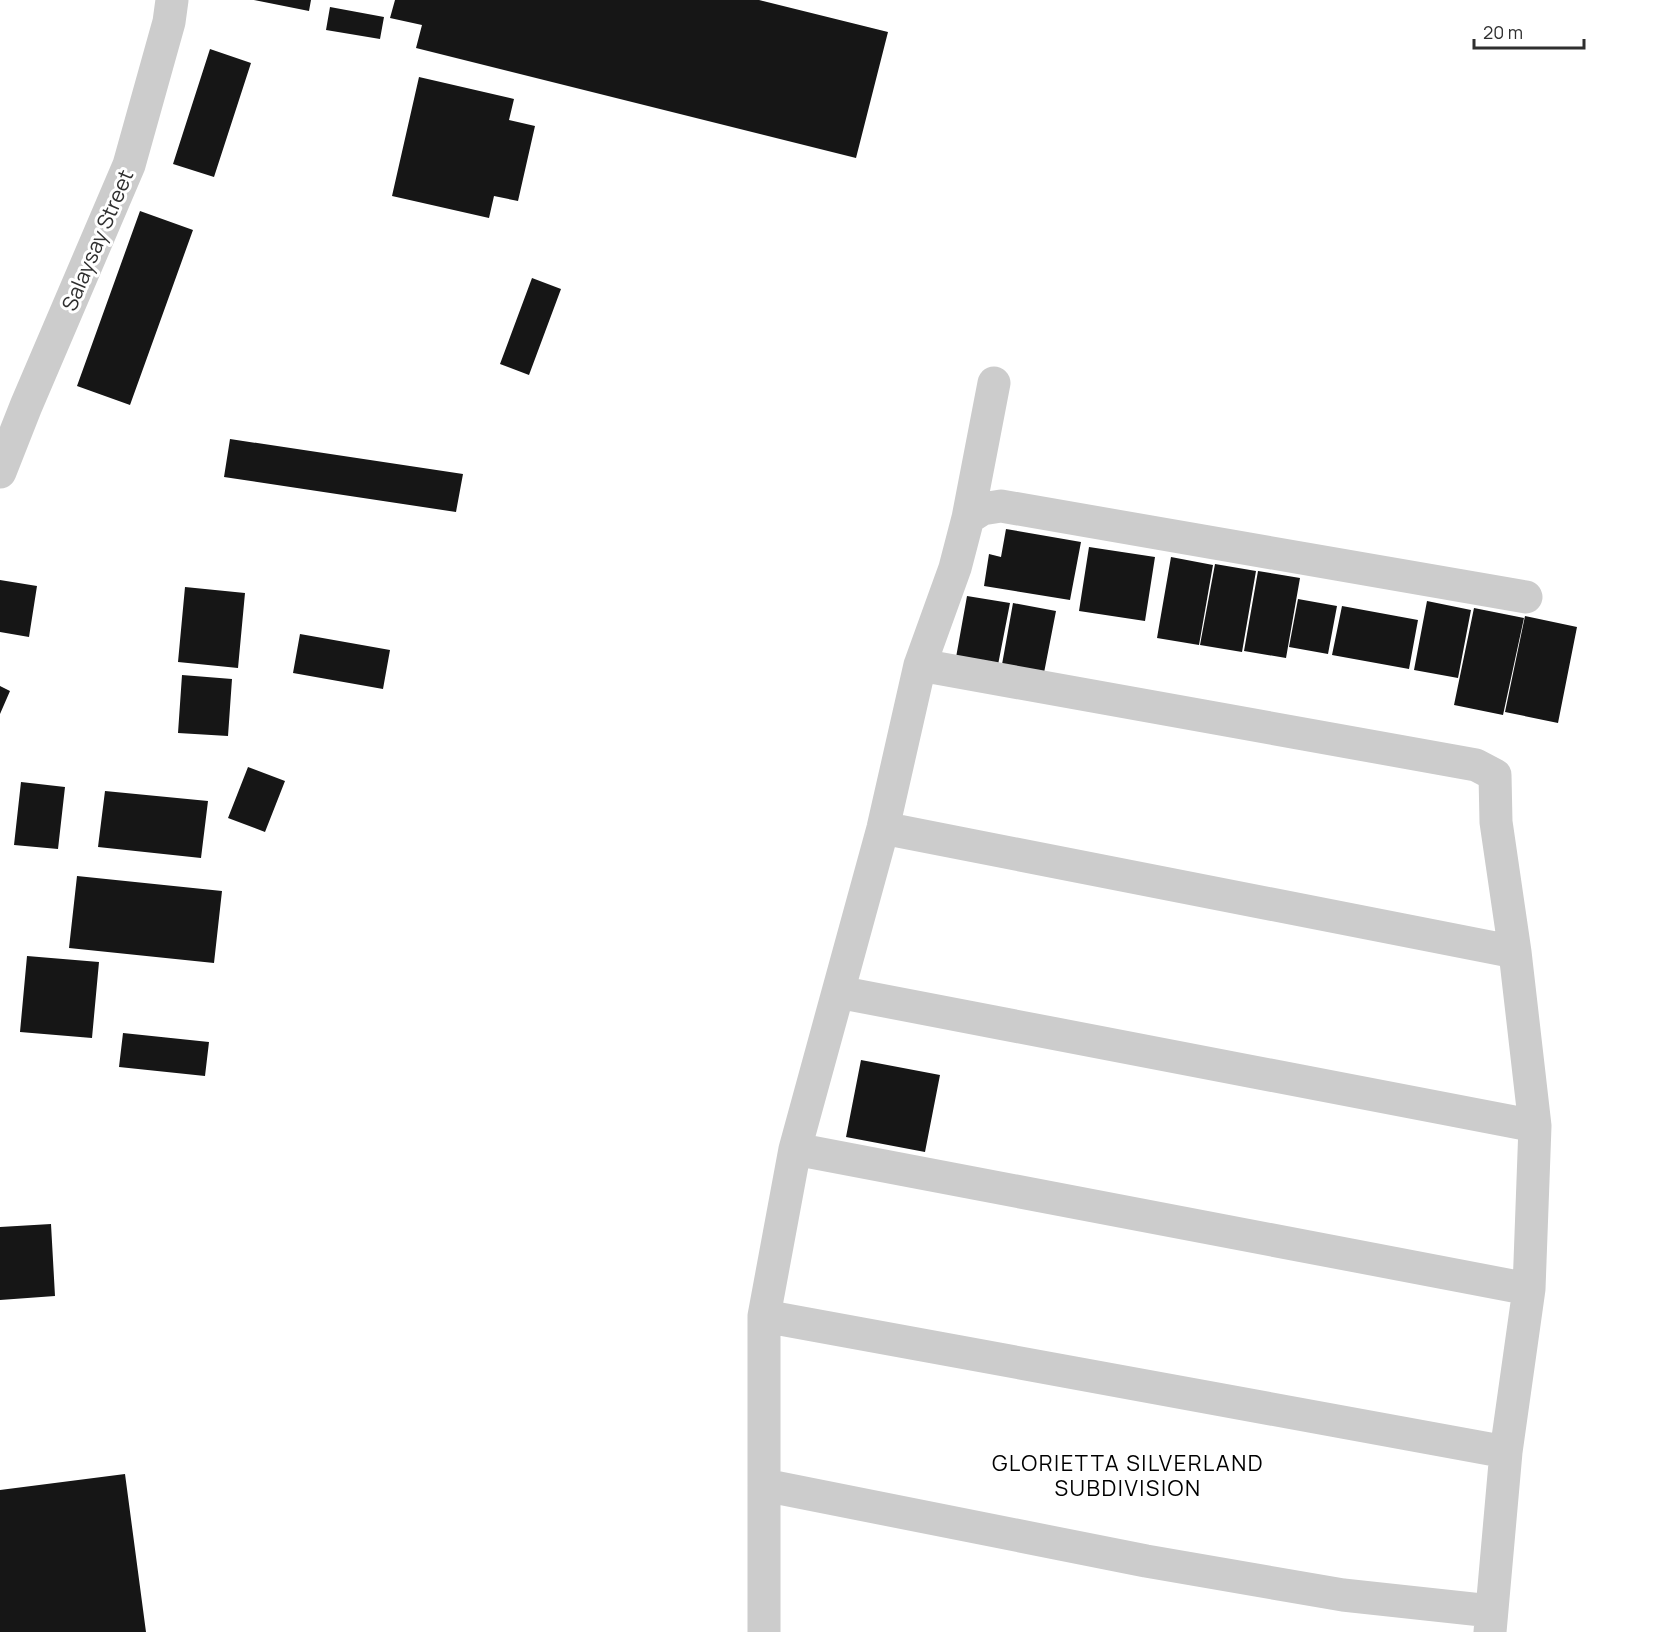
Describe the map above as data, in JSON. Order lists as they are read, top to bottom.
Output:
{
  "streets": {
    "street": ["Salaysay Street"]
  },
  "districts": ["GLORIETTA SILVERLAND SUBDIVISION"],
  "scale_bar": "20 m"
}
